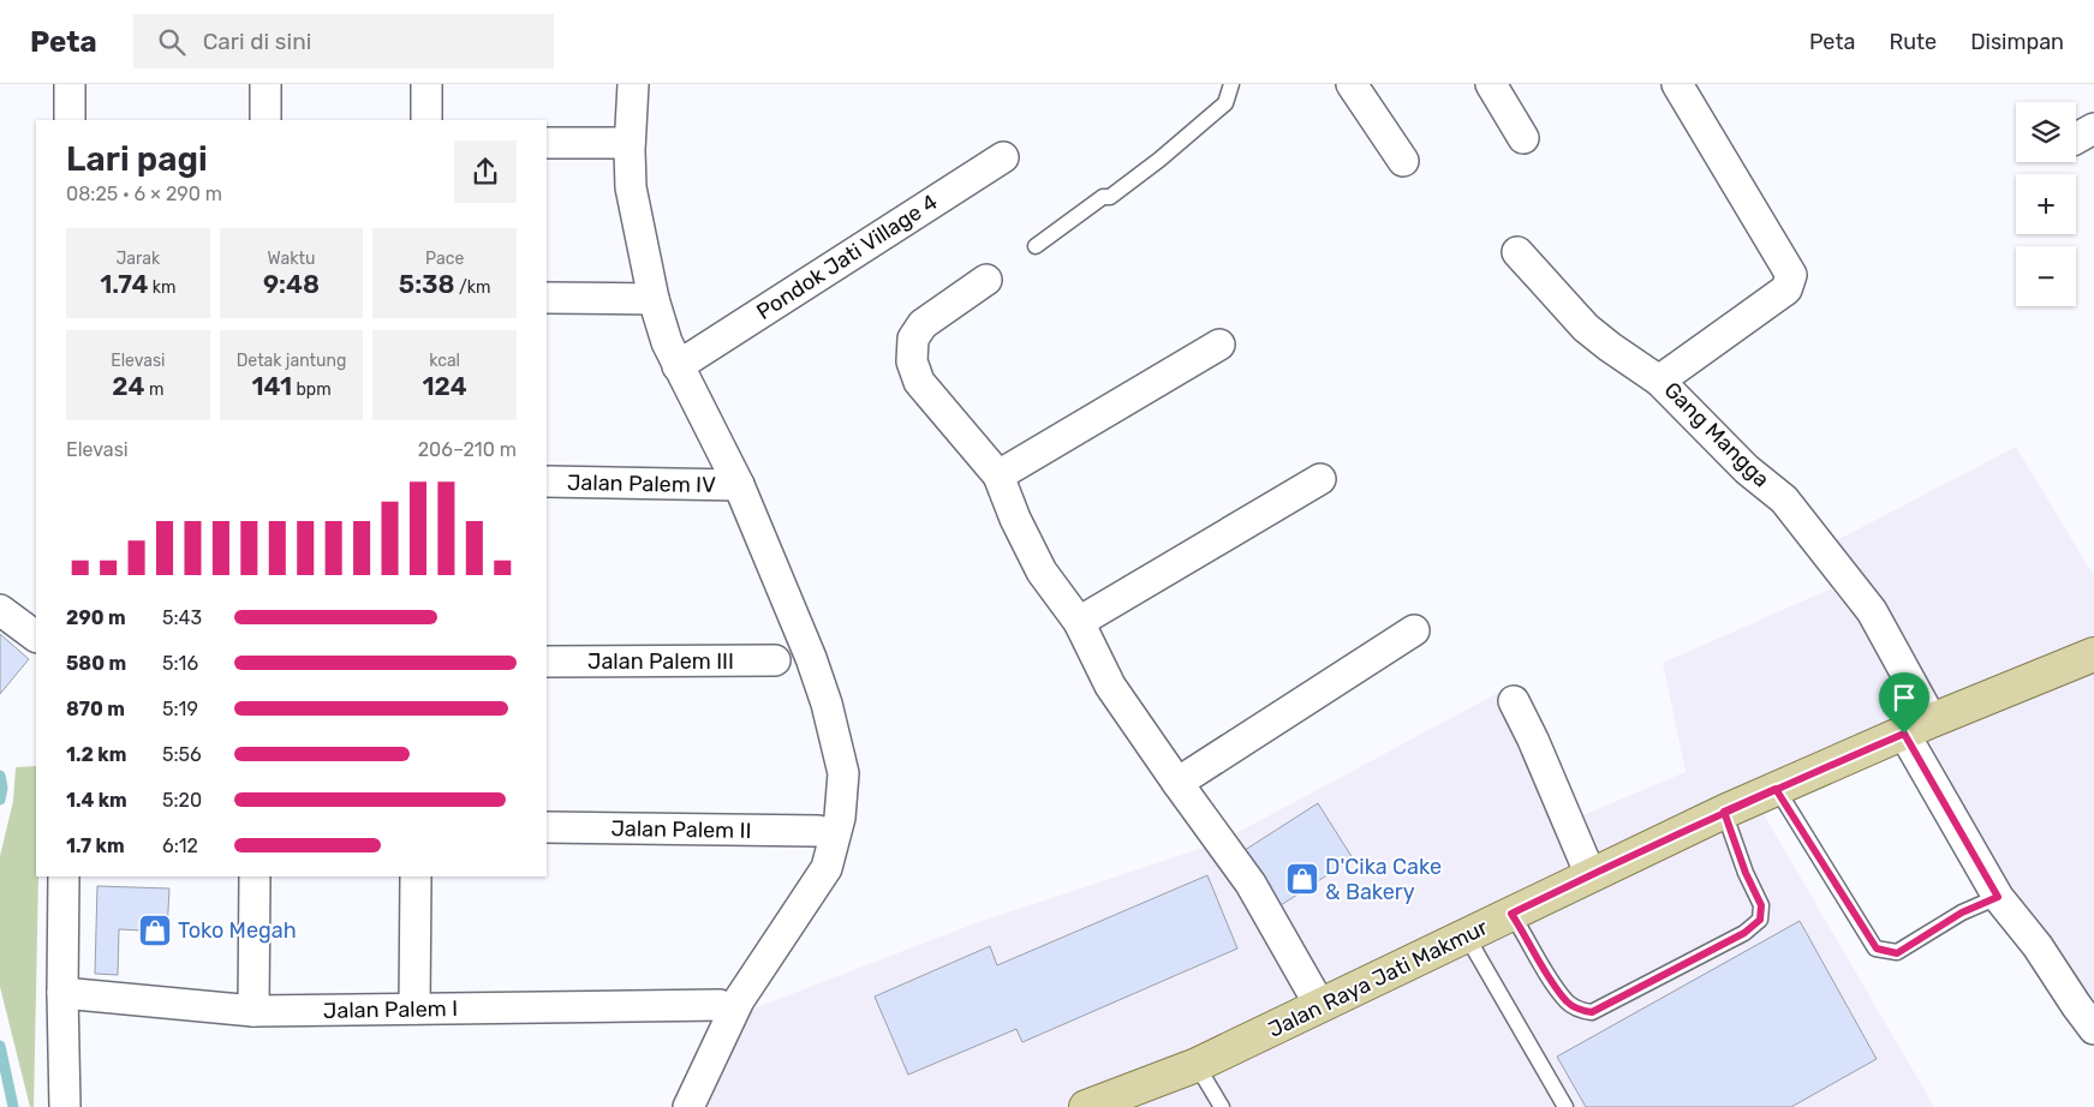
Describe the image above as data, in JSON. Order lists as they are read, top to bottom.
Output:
{
  "streets": {
    "main road": ["Jalan Raya Jati Makmur"],
    "street": [
      "Pondok Jati Village 4",
      "Gang Mangga",
      "Jalan Palem IV",
      "Jalan Palem III",
      "Jalan Palem II",
      "Jalan Palem I"
    ]
  },
  "crossings": [
    ["Gang Mangga", "Jalan Raya Jati Makmur"]
  ],
  "places": {
    "shop": ["D'Cika Cake & Bakery", "Toko Megah"]
  },
  "page": {
    "header": "Peta",
    "search": "Cari di sini",
    "nav": ["Peta", "Rute", "Disimpan"],
    "map_buttons": ["+", "−"],
    "heading": ["Lari pagi", "08:25 · 6 × 290 m"],
    "stats": [
      ["Jarak", "1.74 km"],
      ["Waktu", "9:48"],
      ["Pace", "5:38 /km"],
      ["Elevasi", "24 m"],
      ["Detak jantung", "141 bpm"],
      ["kcal", "124"]
    ],
    "chart": ["Elevasi", "206–210 m"],
    "list": [
      {
        "name": "290 m",
        "note": "5:43"
      },
      {
        "name": "580 m",
        "note": "5:16"
      },
      {
        "name": "870 m",
        "note": "5:19"
      },
      {
        "name": "1.2 km",
        "note": "5:56"
      },
      {
        "name": "1.4 km",
        "note": "5:20"
      },
      {
        "name": "1.7 km",
        "note": "6:12"
      }
    ]
  }
}
